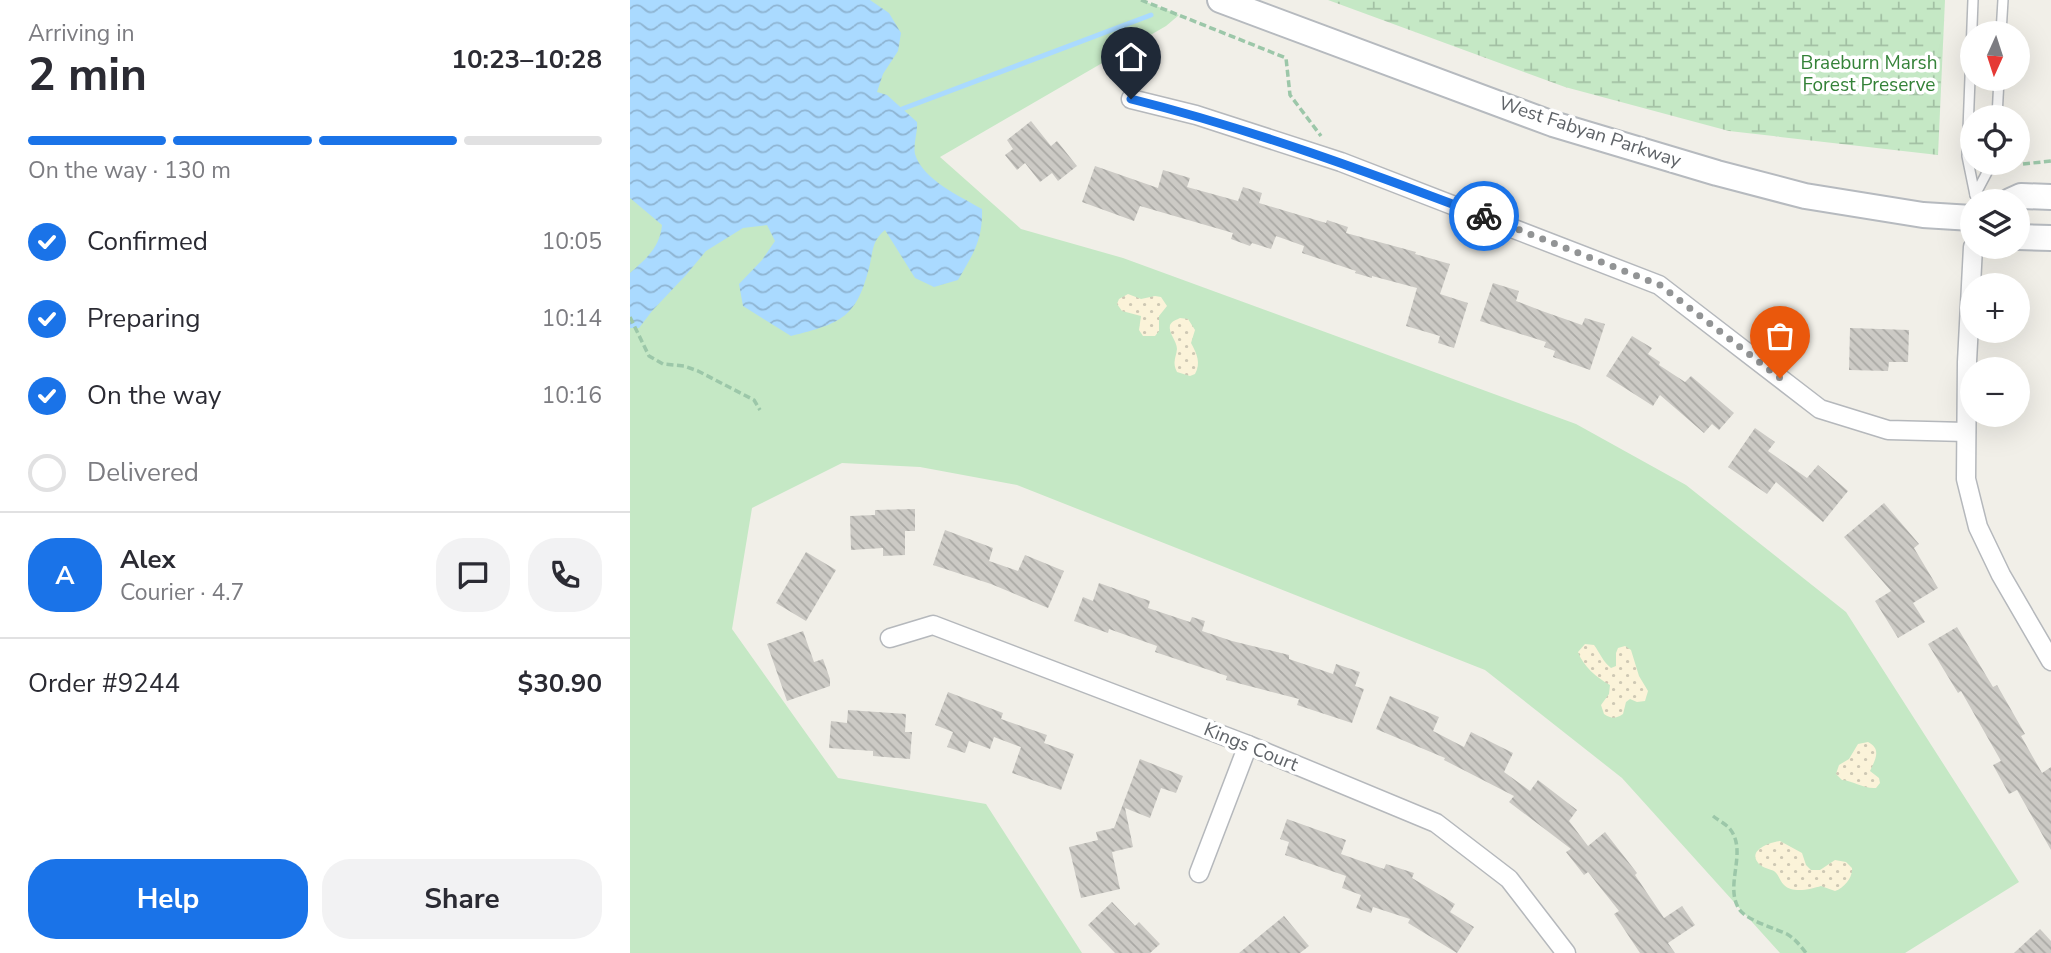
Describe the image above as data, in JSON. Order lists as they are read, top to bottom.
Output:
{
  "streets": {
    "main road": ["West Fabyan Parkway"],
    "street": ["Kings Court"]
  },
  "parks": ["Braeburn Marsh Forest Preserve"],
  "north": "bottom",
  "page": {
    "heading": ["2 min", "Arriving in", "10:23–10:28"],
    "panel": [
      "Alex",
      "Courier · 4.7",
      "Order #9244",
      "$30.90"
    ],
    "map_buttons": ["+", "−"],
    "bar": "On the way · 130 m",
    "list": [
      ["Confirmed", "10:05"],
      ["Preparing", "10:14"],
      ["On the way", "10:16"],
      "Delivered"
    ],
    "round": "A",
    "buttons": ["Help", "Share"]
  }
}
